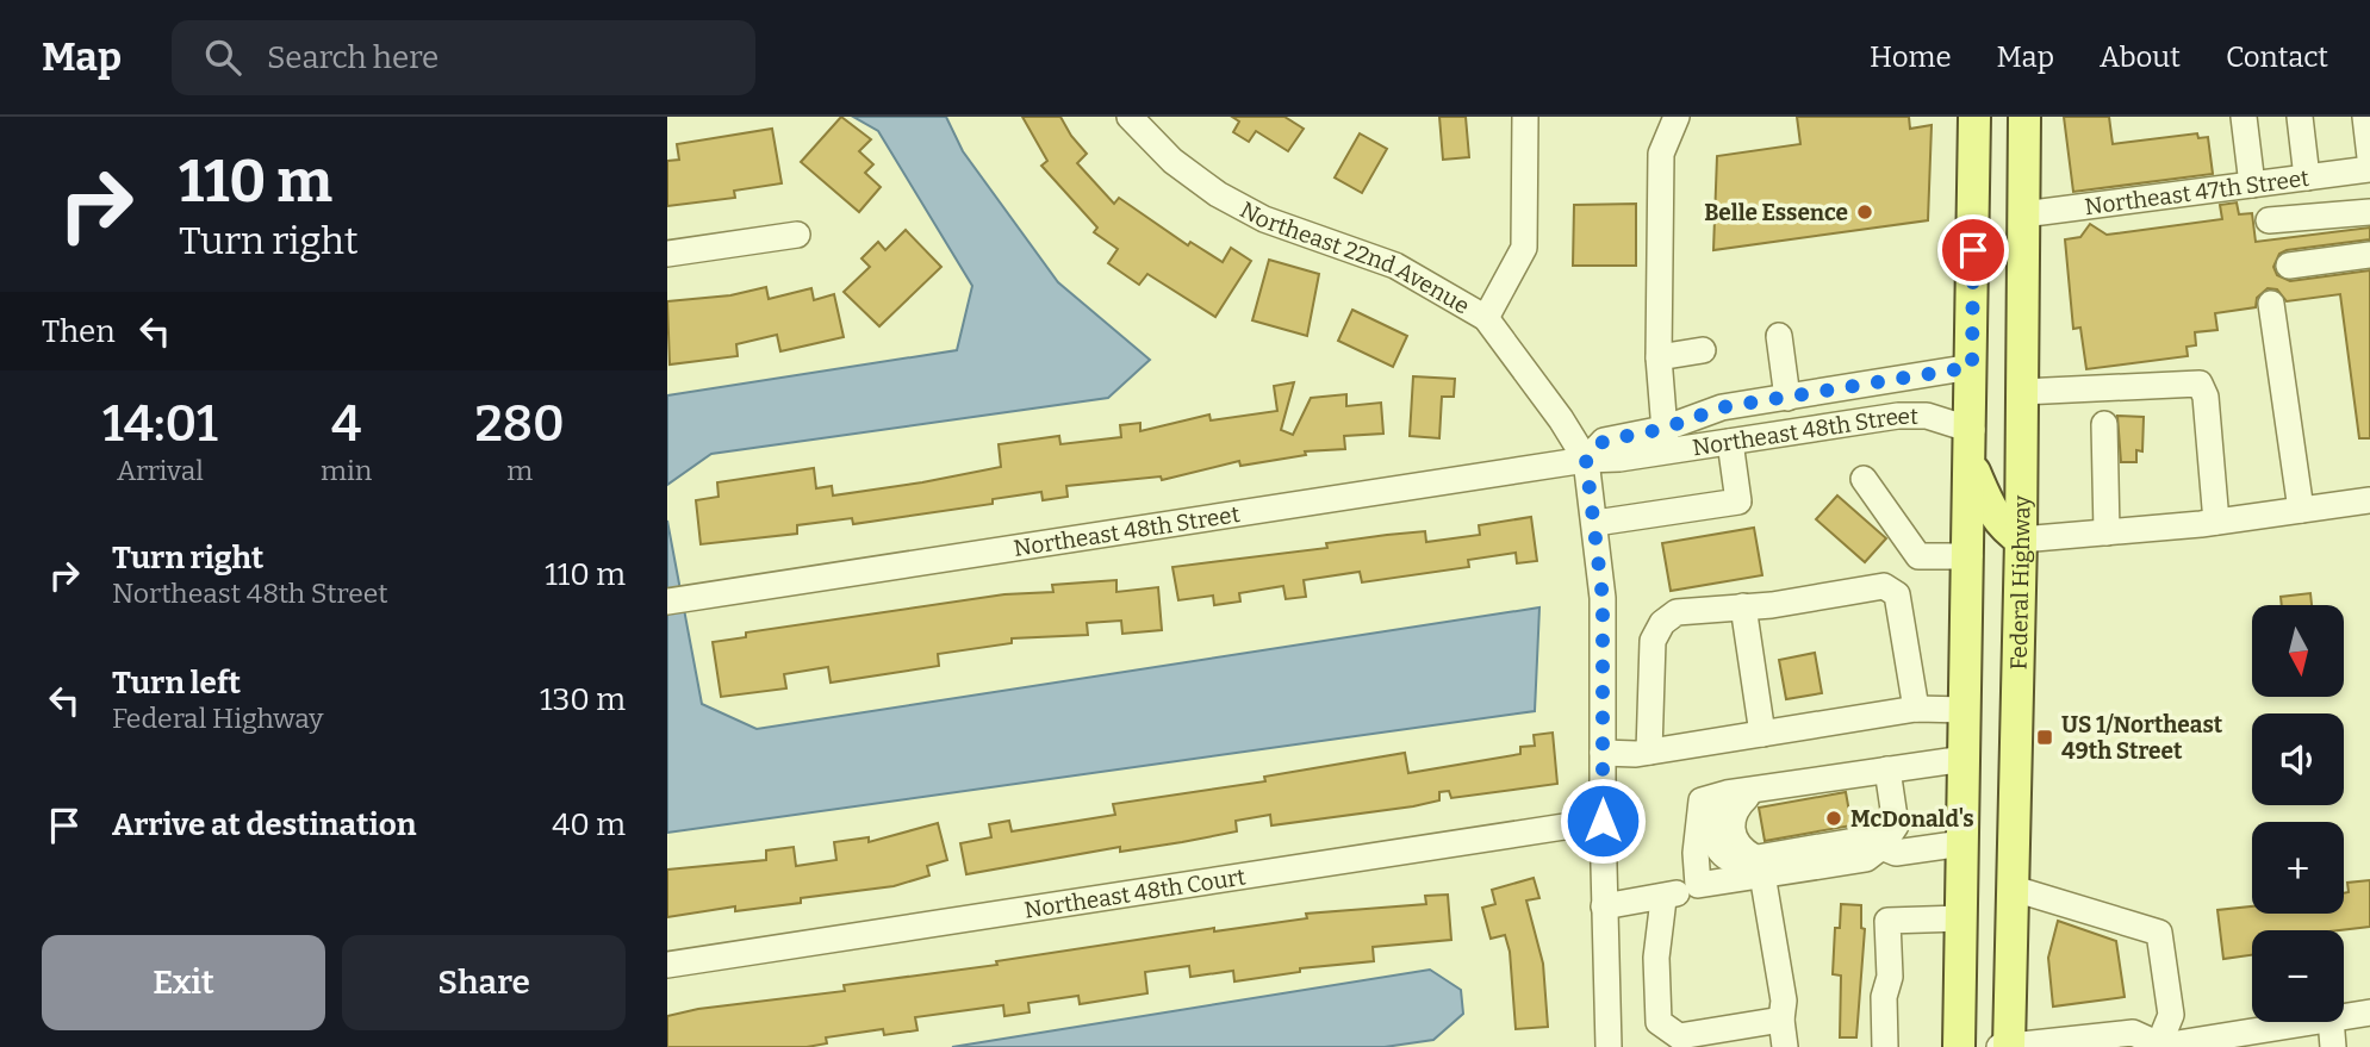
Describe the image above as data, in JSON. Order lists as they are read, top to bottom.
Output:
{
  "streets": {
    "main road": ["Federal Highway"],
    "street": [
      "Northeast 47th Street",
      "Northeast 22nd Avenue",
      "Northeast 48th Street",
      "Northeast 48th Court"
    ]
  },
  "crossings": [
    ["Northeast 47th Street", "Federal Highway"],
    ["Northeast 22nd Avenue", "Northeast 48th Street"]
  ],
  "places": {
    "other": ["Belle Essence", "McDonald's"],
    "transit": ["US 1/Northeast 49th Street"]
  },
  "north": "bottom",
  "page": {
    "header": "Map",
    "search": "Search here",
    "nav": [
      "Home",
      "Map",
      "About",
      "Contact"
    ],
    "turn": ["110 m", "Turn right"],
    "then": "Then",
    "eta": [
      "14:01",
      "Arrival",
      "4",
      "min",
      "280",
      "m"
    ],
    "list": [
      {
        "name": "Turn right",
        "note": "Northeast 48th Street",
        "value": "110 m"
      },
      {
        "name": "Turn left",
        "note": "Federal Highway",
        "value": "130 m"
      },
      {
        "name": "Arrive at destination",
        "value": "40 m"
      }
    ],
    "map_buttons": ["+", "−"],
    "buttons": ["Exit", "Share"]
  }
}
